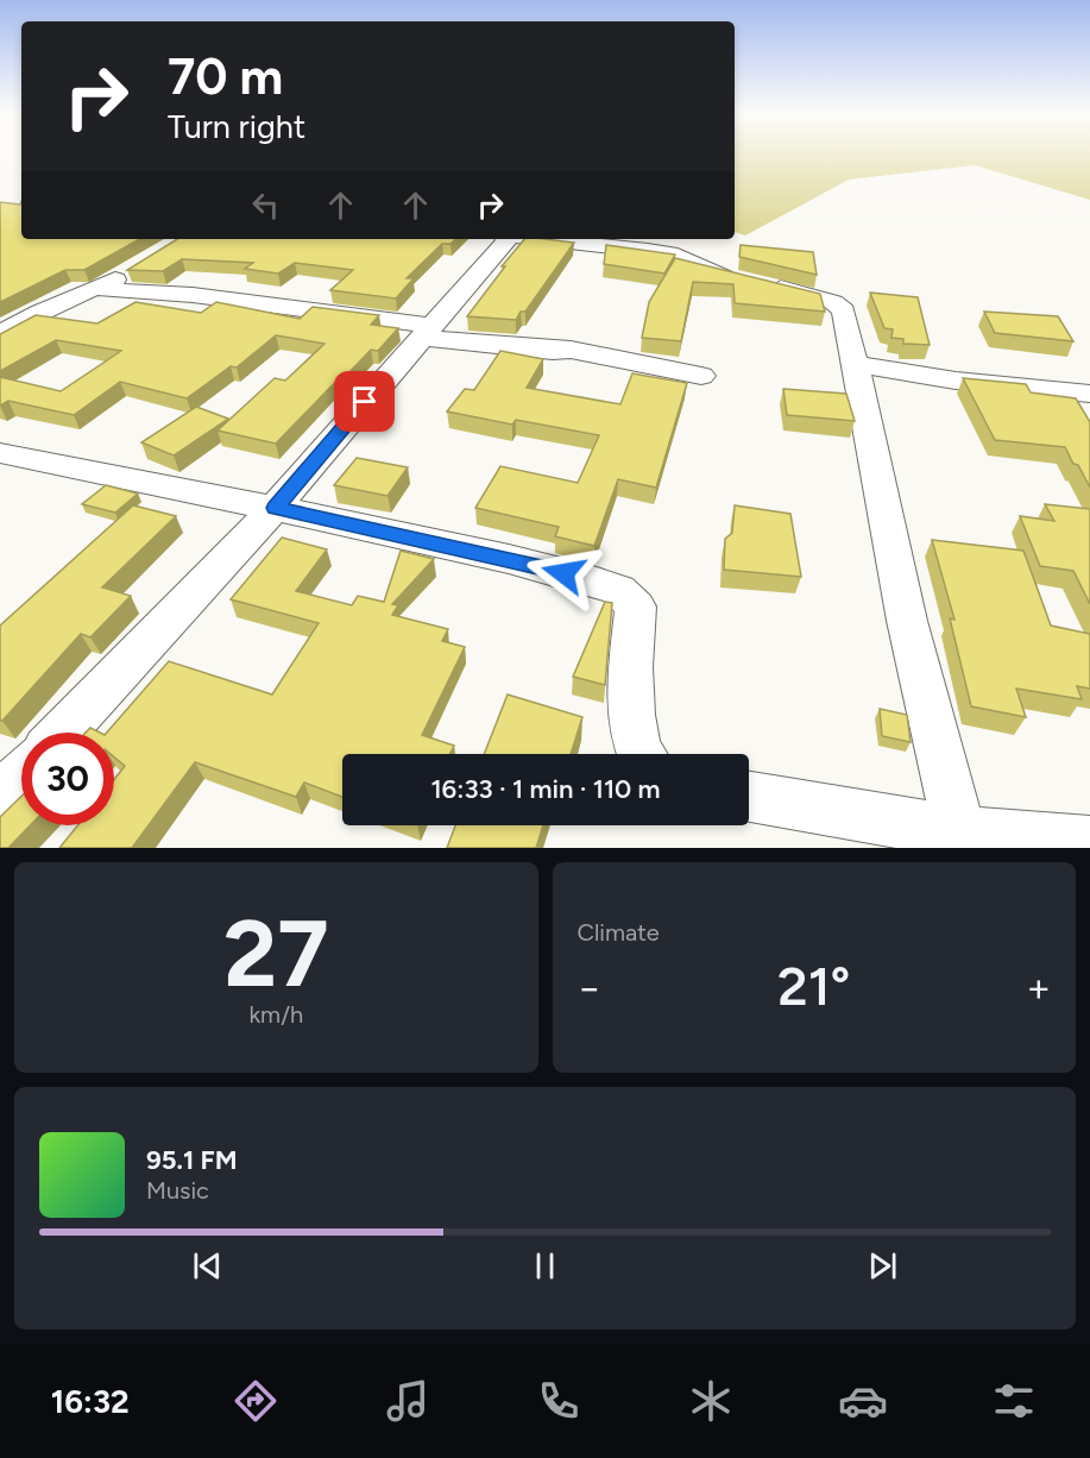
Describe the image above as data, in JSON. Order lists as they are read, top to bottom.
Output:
{
  "page": {
    "turn": ["70 m", "Turn right"],
    "limit": "30",
    "trip": "16:33 · 1 min · 110 m",
    "tile": [
      ["27", "km/h"],
      "Climate"
    ],
    "heat": ["−", "21°", "+"],
    "song": ["95.1 FM", "Music"],
    "tabs": "16:32"
  }
}
